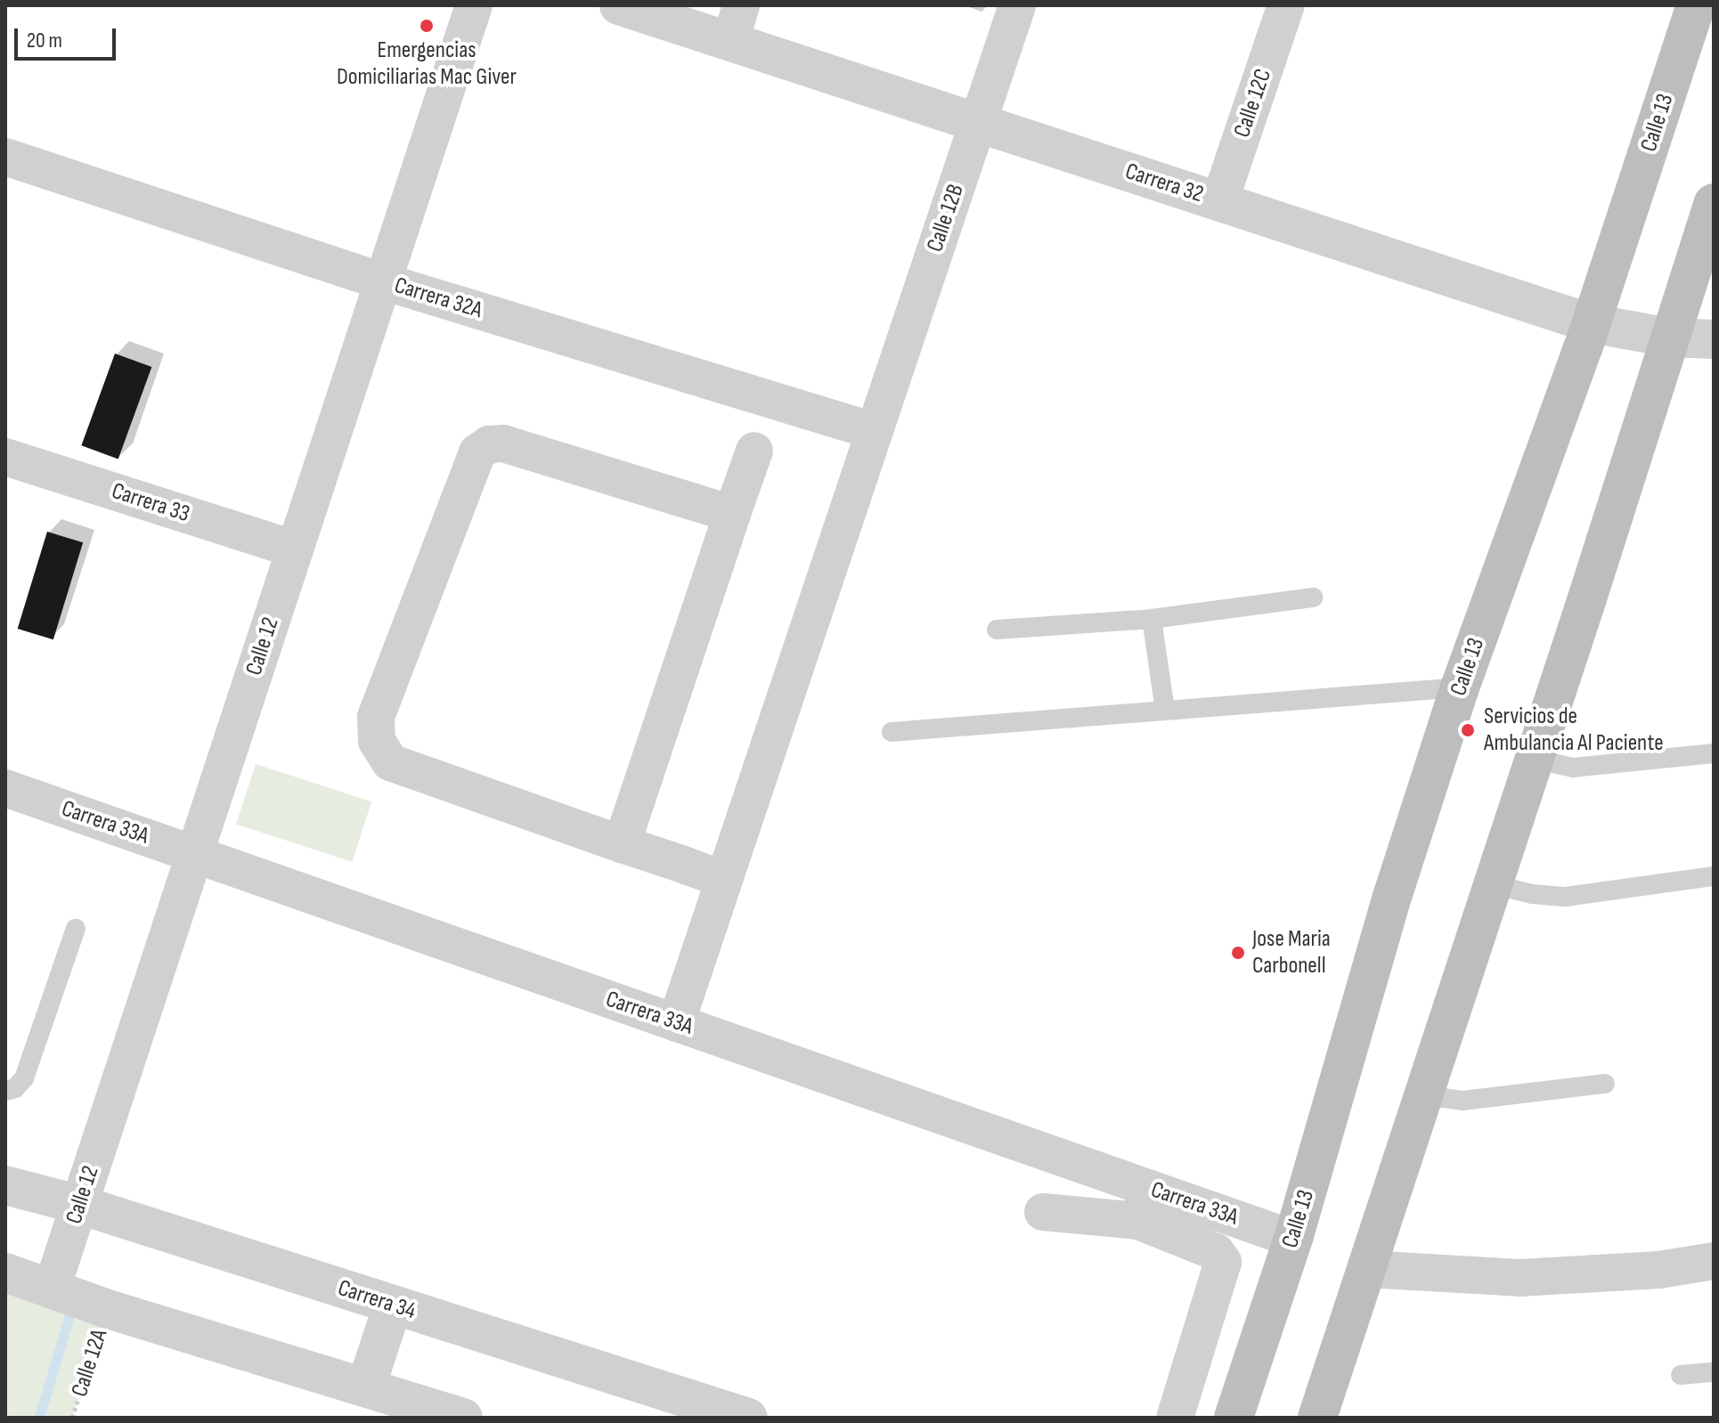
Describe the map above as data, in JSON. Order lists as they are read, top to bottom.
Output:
{
  "streets": {
    "main road": ["Calle 13"],
    "street": [
      "Calle 12C",
      "Carrera 32",
      "Calle 12B",
      "Carrera 32A",
      "Carrera 33",
      "Calle 12",
      "Carrera 33A",
      "Carrera 34"
    ],
    "path": ["Calle 12A"]
  },
  "crossings": [
    ["Calle 12C", "Carrera 32"],
    ["Calle 13", "Carrera 32"],
    ["Calle 13", "Carrera 33A"],
    ["Carrera 32", "Calle 12B"],
    ["Calle 12B", "Carrera 32A"],
    ["Calle 12B", "Carrera 33A"],
    ["Carrera 32A", "Calle 12"],
    ["Carrera 33", "Calle 12"],
    ["Calle 12", "Carrera 33A"],
    ["Calle 12", "Carrera 34"]
  ],
  "places": ["Emergencias Domiciliarias Mac Giver", "Servicios de Ambulancia Al Paciente", "Jose Maria Carbonell"],
  "scale_bar": "20 m"
}
